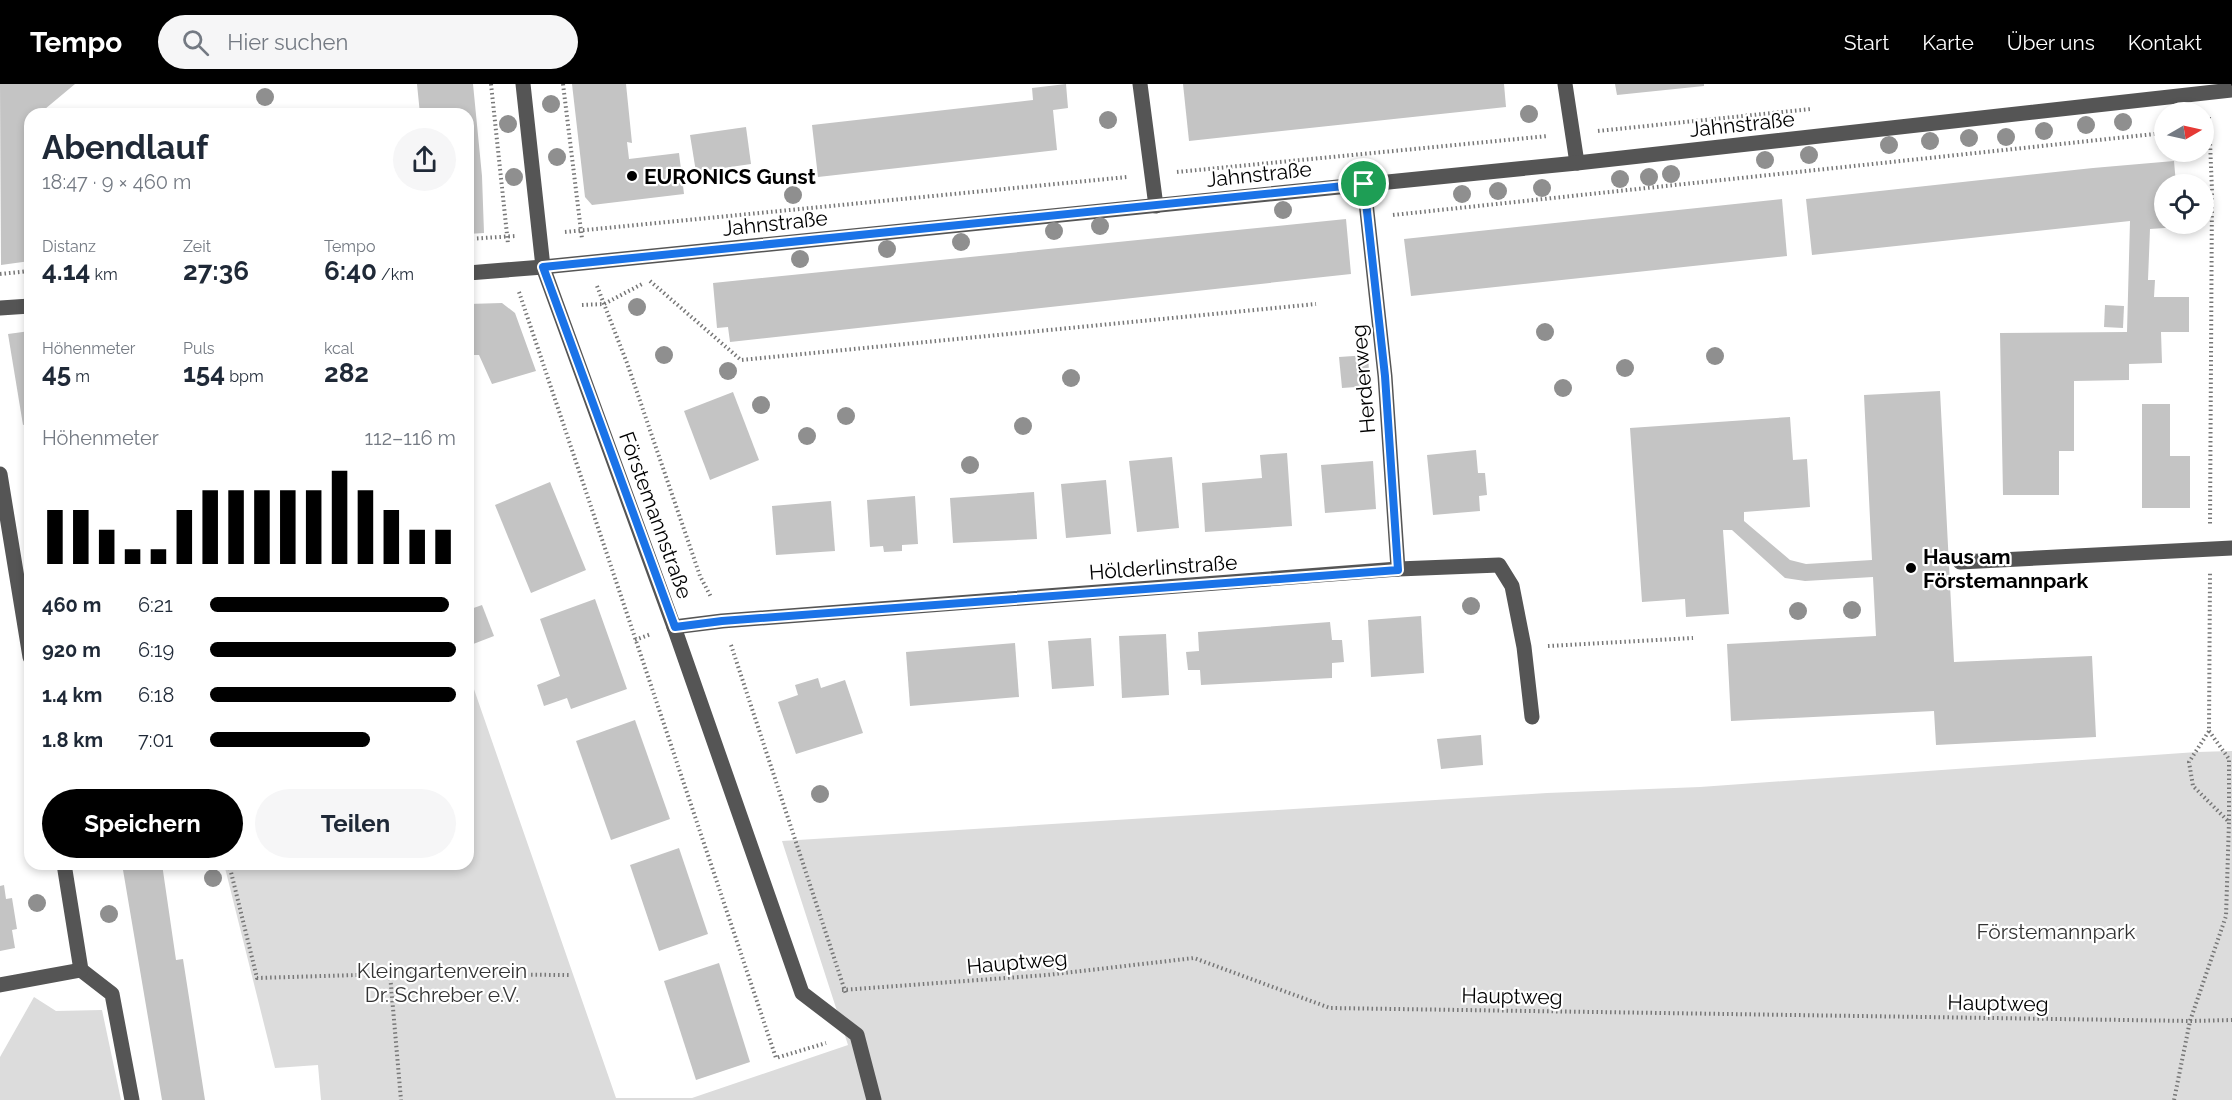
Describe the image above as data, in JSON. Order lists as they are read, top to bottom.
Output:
{
  "streets": {
    "street": [
      "Jahnstraße",
      "Herderweg",
      "Förstemannstraße",
      "Hölderlinstraße"
    ],
    "path": ["Hauptweg"]
  },
  "crossings": [
    ["Jahnstraße", "Herderweg"],
    ["Jahnstraße", "Förstemannstraße"],
    ["Herderweg", "Hölderlinstraße"],
    ["Förstemannstraße", "Hölderlinstraße"],
    ["Förstemannstraße", "Hauptweg"]
  ],
  "parks": ["Förstemannpark", "Kleingartenverein Dr. Schreber e.V."],
  "places": ["EURONICS Gunst", "Haus am Förstemannpark"],
  "north": "right",
  "page": {
    "header": "Tempo",
    "search": "Hier suchen",
    "nav": [
      "Start",
      "Karte",
      "Über uns",
      "Kontakt"
    ],
    "heading": ["Abendlauf", "18:47 · 9 × 460 m"],
    "stats": [
      ["Distanz", "4.14 km"],
      ["Zeit", "27:36"],
      ["Tempo", "6:40 /km"],
      ["Höhenmeter", "45 m"],
      ["Puls", "154 bpm"],
      ["kcal", "282"]
    ],
    "chart": ["Höhenmeter", "112–116 m"],
    "list": [
      {
        "name": "460 m",
        "note": "6:21"
      },
      {
        "name": "920 m",
        "note": "6:19"
      },
      {
        "name": "1.4 km",
        "note": "6:18"
      },
      {
        "name": "1.8 km",
        "note": "7:01"
      }
    ],
    "buttons": ["Speichern", "Teilen"]
  }
}
